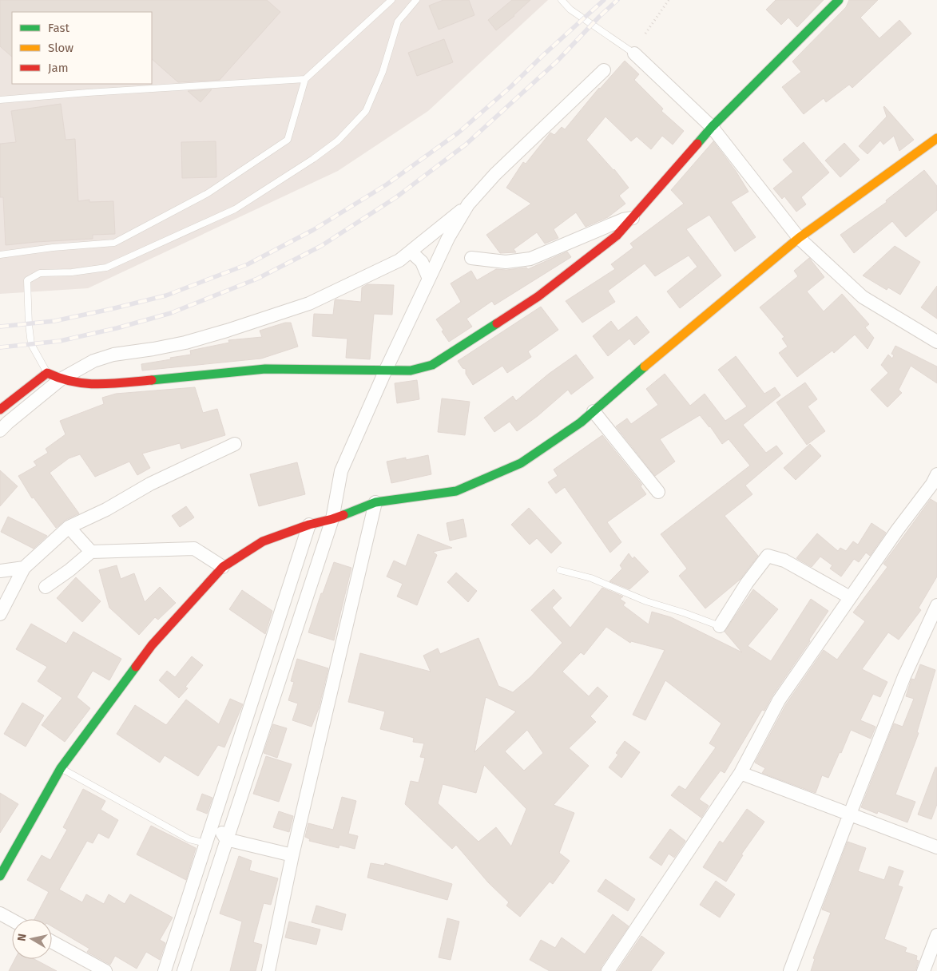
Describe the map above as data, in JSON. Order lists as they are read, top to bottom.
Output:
{
  "legend": ["Fast", "Slow", "Jam"],
  "north": "left"
}
